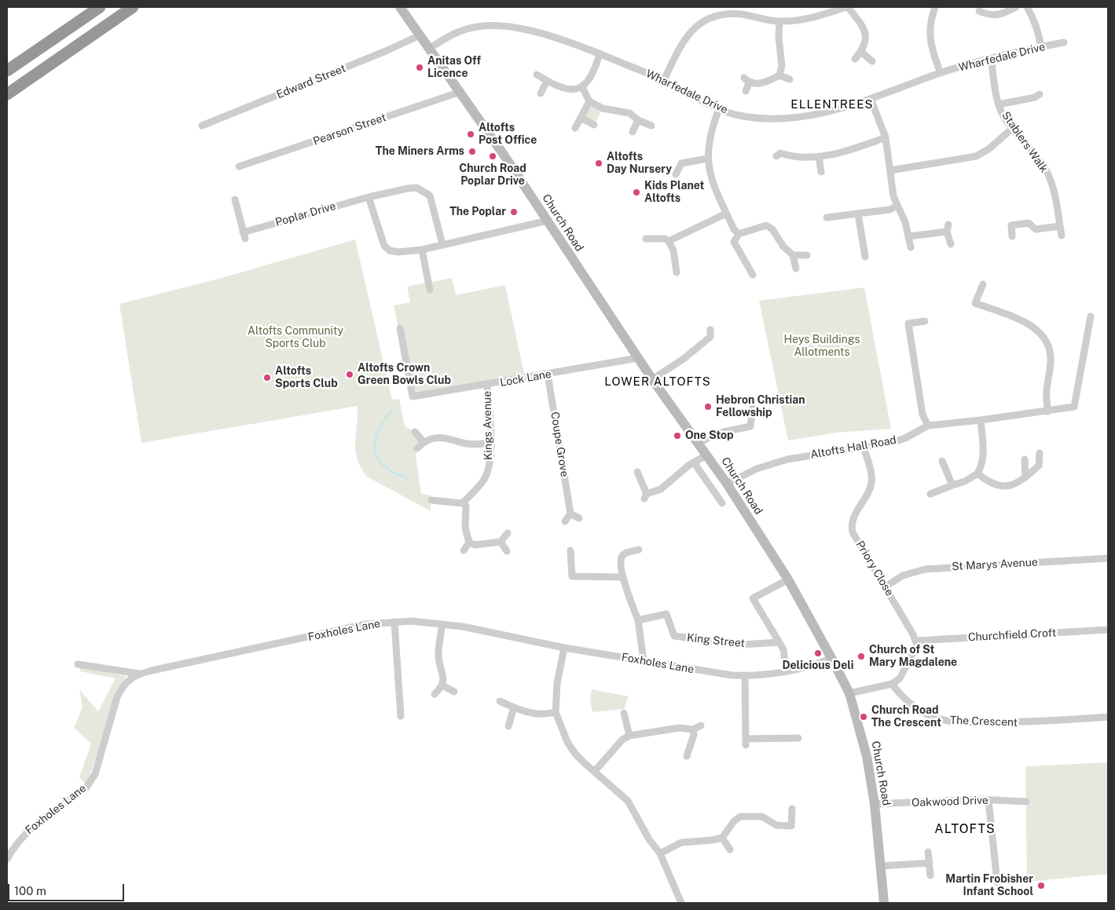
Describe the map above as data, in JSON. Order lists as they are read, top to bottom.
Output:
{
  "streets": {
    "street": [
      "Wharfedale Drive",
      "Edward Street",
      "Pearson Street",
      "Stablers Walk",
      "Poplar Drive",
      "Church Road",
      "Lock Lane",
      "Kings Avenue",
      "Coupe Grove",
      "Altofts Hall Road",
      "St Marys Avenue",
      "Priory Close",
      "Foxholes Lane",
      "Churchfield Croft",
      "King Street",
      "The Crescent",
      "Oakwood Drive"
    ]
  },
  "crossings": [
    ["Wharfedale Drive", "Stablers Walk"],
    ["Wharfedale Drive", "Church Road"],
    ["Edward Street", "Church Road"],
    ["Pearson Street", "Church Road"],
    ["Church Road", "Lock Lane"],
    ["Church Road", "Altofts Hall Road"],
    ["Church Road", "Foxholes Lane"],
    ["Church Road", "Oakwood Drive"],
    ["Lock Lane", "Kings Avenue"],
    ["Lock Lane", "Coupe Grove"],
    ["Altofts Hall Road", "Priory Close"],
    ["St Marys Avenue", "Priory Close"],
    ["Priory Close", "Churchfield Croft"]
  ],
  "districts": ["ELLENTREES", "LOWER ALTOFTS", "ALTOFTS"],
  "parks": ["Altofts Community Sports Club", "Heys Buildings Allotments"],
  "places": [
    "Anitas Off Licence",
    "Altofts Post Office",
    "The Miners Arms",
    "Church Road Poplar Drive",
    "Altofts Day Nursery",
    "Kids Planet Altofts",
    "The Poplar",
    "Altofts Crown Green Bowls Club",
    "Altofts Sports Club",
    "Hebron Christian Fellowship",
    "One Stop",
    "Delicious Deli",
    "Church of St Mary Magdalene",
    "Church Road The Crescent",
    "Martin Frobisher Infant School"
  ],
  "scale_bar": "100 m"
}
